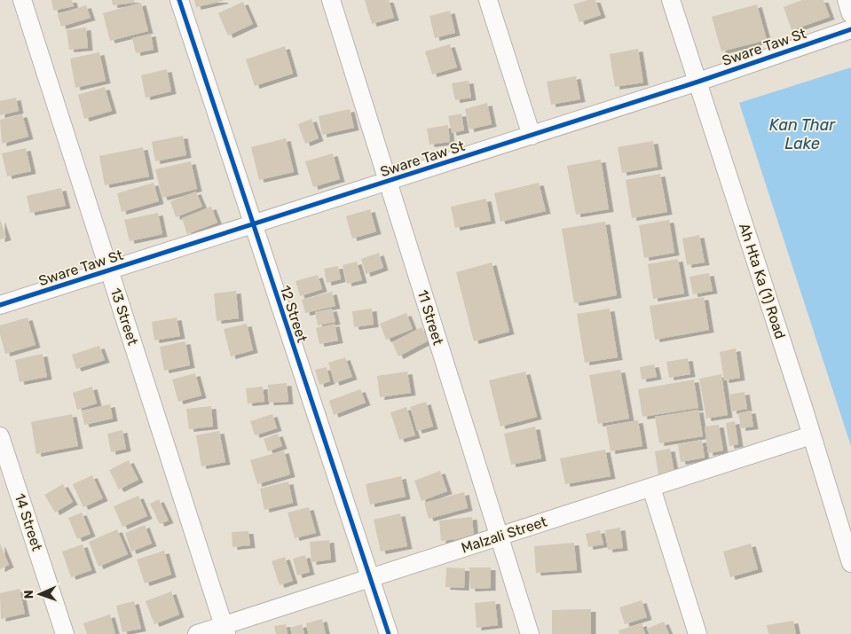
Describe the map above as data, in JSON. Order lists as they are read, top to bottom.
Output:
{
  "streets": {
    "street": [
      "Sware Taw St",
      "Ah Hta Ka (1) Road",
      "12 Street",
      "13 Street",
      "11 Street",
      "14 Street",
      "Malzali Street"
    ]
  },
  "crossings": [
    ["Sware Taw St", "Ah Hta Ka (1) Road"],
    ["Sware Taw St", "12 Street"],
    ["Sware Taw St", "13 Street"],
    ["Sware Taw St", "11 Street"],
    ["Ah Hta Ka (1) Road", "Malzali Street"],
    ["12 Street", "Malzali Street"],
    ["13 Street", "Malzali Street"],
    ["11 Street", "Malzali Street"]
  ],
  "water": ["Kan Thar Lake"],
  "north": "left"
}
